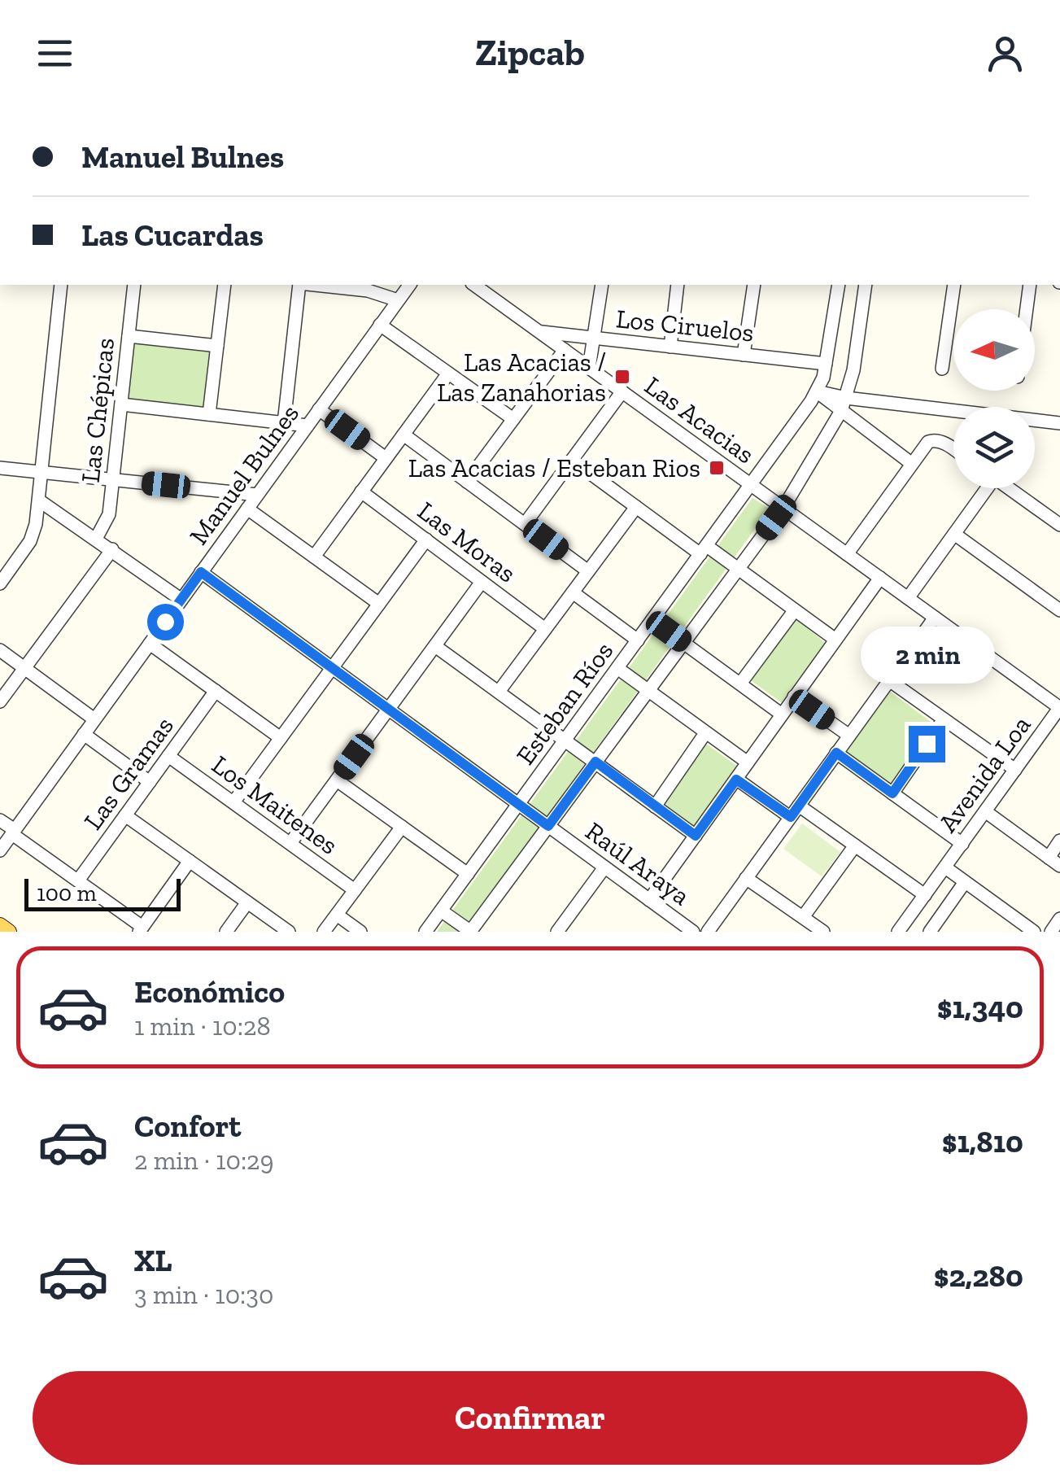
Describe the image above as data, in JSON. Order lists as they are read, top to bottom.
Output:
{
  "streets": {
    "street": [
      "Los Ciruelos",
      "Las Chépicas",
      "Las Acacias",
      "Manuel Bulnes",
      "Las Moras",
      "Esteban Ríos",
      "Las Gramas",
      "Avenida Loa",
      "Los Maitenes",
      "Raúl Araya"
    ]
  },
  "crossings": [
    ["Los Ciruelos", "Las Acacias"],
    ["Los Ciruelos", "Esteban Ríos"],
    ["Las Acacias", "Esteban Ríos"],
    ["Las Acacias", "Avenida Loa"],
    ["Manuel Bulnes", "Raúl Araya"],
    ["Esteban Ríos", "Raúl Araya"],
    ["Las Gramas", "Los Maitenes"]
  ],
  "places": {
    "transit": ["Las Acacias / Las Zanahorias", "Las Acacias / Esteban Rios"]
  },
  "scale_bar": "100 m",
  "north": "left",
  "page": {
    "header": "Zipcab",
    "banner": ["Manuel Bulnes", "Las Cucardas"],
    "bubble": "2 min",
    "scale": "100 m",
    "list": [
      {
        "name": "Económico",
        "note": "1 min · 10:28",
        "value": "$1,340"
      },
      {
        "name": "Confort",
        "note": "2 min · 10:29",
        "value": "$1,810"
      },
      {
        "name": "XL",
        "note": "3 min · 10:30",
        "value": "$2,280"
      }
    ],
    "buttons": "Confirmar"
  }
}
